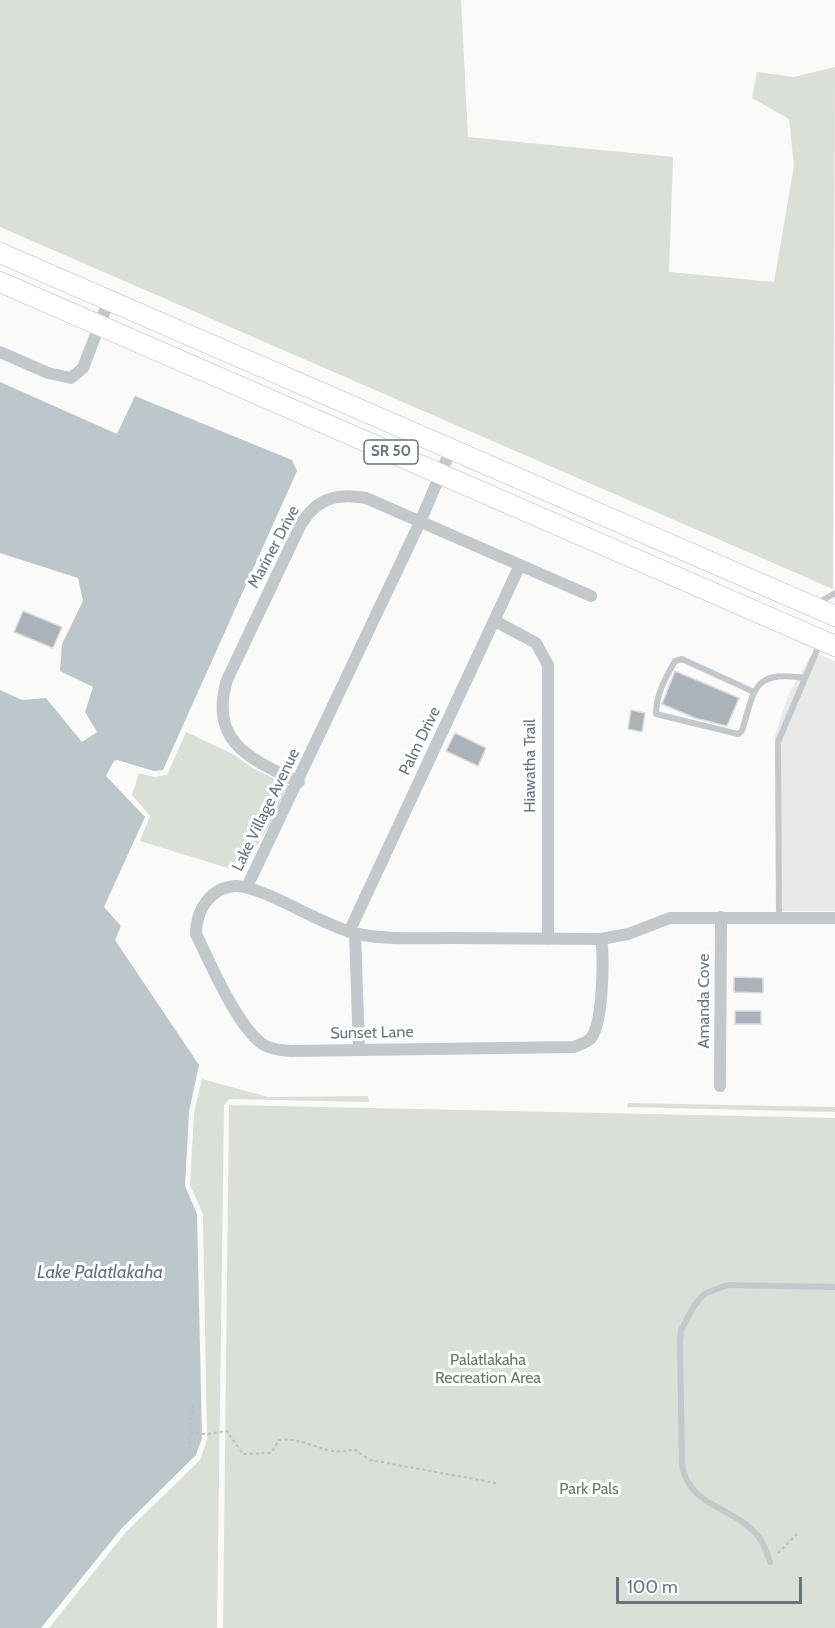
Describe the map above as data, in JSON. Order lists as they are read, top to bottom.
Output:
{
  "streets": {
    "highway": ["SR 50"],
    "street": [
      "Mariner Drive",
      "Palm Drive",
      "Hiawatha Trail",
      "Lake Village Avenue",
      "Amanda Cove",
      "Sunset Lane"
    ]
  },
  "crossings": [
    ["SR 50", "Lake Village Avenue"],
    ["Mariner Drive", "Palm Drive"],
    ["Mariner Drive", "Lake Village Avenue"],
    ["Palm Drive", "Hiawatha Trail"],
    ["Palm Drive", "Lake Village Avenue"],
    ["Palm Drive", "Sunset Lane"],
    ["Hiawatha Trail", "Lake Village Avenue"],
    ["Lake Village Avenue", "Amanda Cove"],
    ["Lake Village Avenue", "Sunset Lane"]
  ],
  "water": ["Lake Palatlakaha"],
  "parks": ["Palatlakaha Recreation Area", "Park Pals"],
  "scale_bar": "100 m"
}
